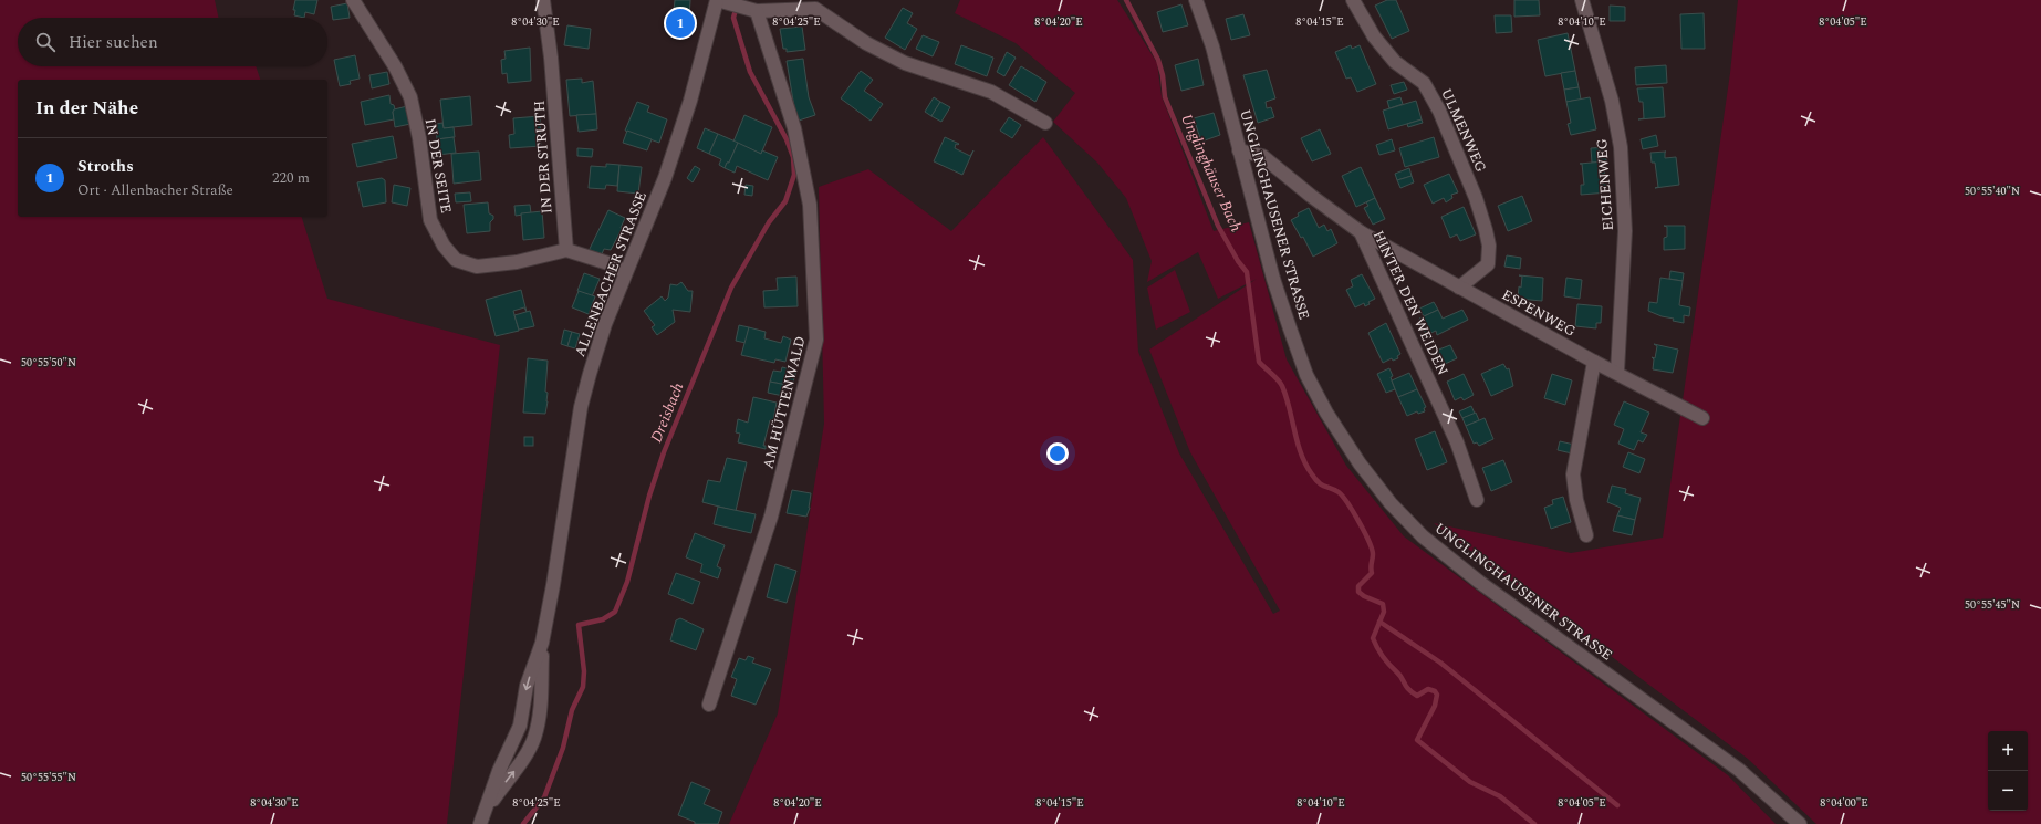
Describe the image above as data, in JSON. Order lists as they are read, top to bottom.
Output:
{
  "streets": {
    "street": [
      "ULMENWEG",
      "IN DER STRUTH",
      "IN DER SEITE",
      "EICHENWEG",
      "UNGLINGHAUSENER STRASSE",
      "ALLENBACHER STRASSE",
      "HINTER DEN WEIDEN",
      "ESPENWEG",
      "AM HÜTTENWALD"
    ]
  },
  "crossings": [
    ["ULMENWEG", "ESPENWEG"],
    ["IN DER STRUTH", "IN DER SEITE"],
    ["EICHENWEG", "ESPENWEG"],
    ["UNGLINGHAUSENER STRASSE", "HINTER DEN WEIDEN"],
    ["HINTER DEN WEIDEN", "ESPENWEG"]
  ],
  "water": ["Unglinghäuser Bach", "Dreisbach"],
  "page": {
    "pins": "1",
    "search": "Hier suchen",
    "heading": "In der Nähe",
    "list": [
      {
        "mark": "1",
        "name": "Stroths",
        "note": "Ort · Allenbacher Straße",
        "value": "220 m"
      }
    ],
    "map_buttons": ["+", "−"]
  },
  "coordinates": [
    "8°04'30\"E",
    "8°04'25\"E",
    "8°04'20\"E",
    "8°04'15\"E",
    "8°04'10\"E",
    "8°04'05\"E",
    "50°55'40\"N",
    "50°55'50\"N",
    "50°55'45\"N",
    "50°55'55\"N",
    "8°04'00\"E"
  ]
}
